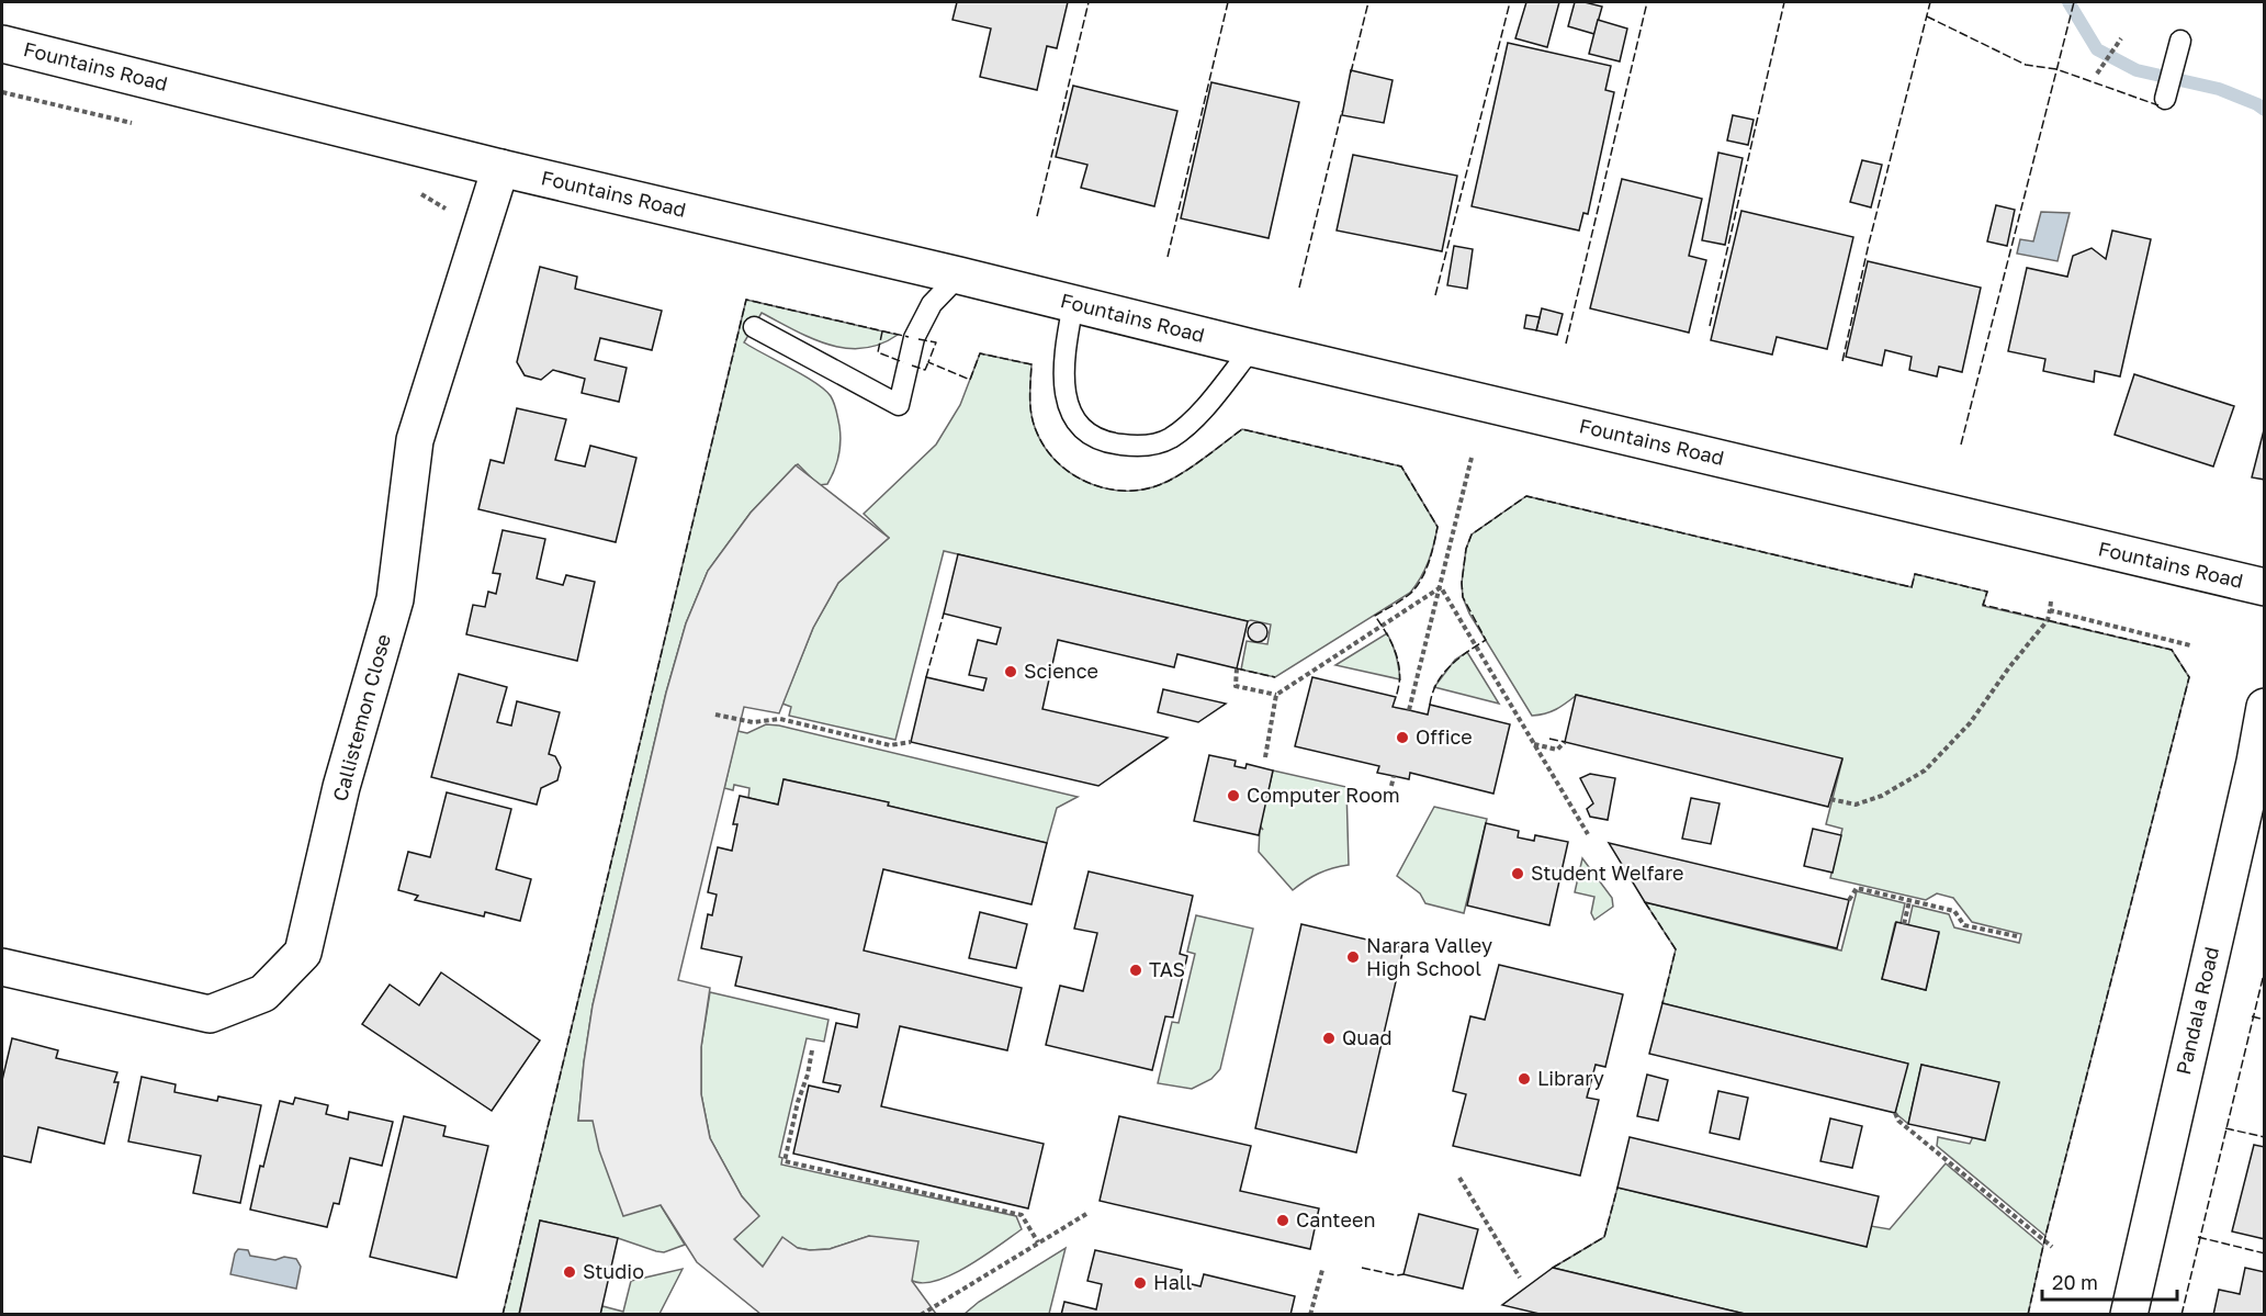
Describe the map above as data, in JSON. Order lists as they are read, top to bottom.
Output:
{
  "streets": {
    "street": ["Fountains Road", "Callistemon Close", "Pandala Road"]
  },
  "crossings": [
    ["Fountains Road", "Callistemon Close"]
  ],
  "places": [
    "Science",
    "Office",
    "Computer Room",
    "Student Welfare",
    "Narara Valley High School",
    "TAS",
    "Quad",
    "Library",
    "Canteen",
    "Studio",
    "Hall"
  ],
  "scale_bar": "20 m"
}
